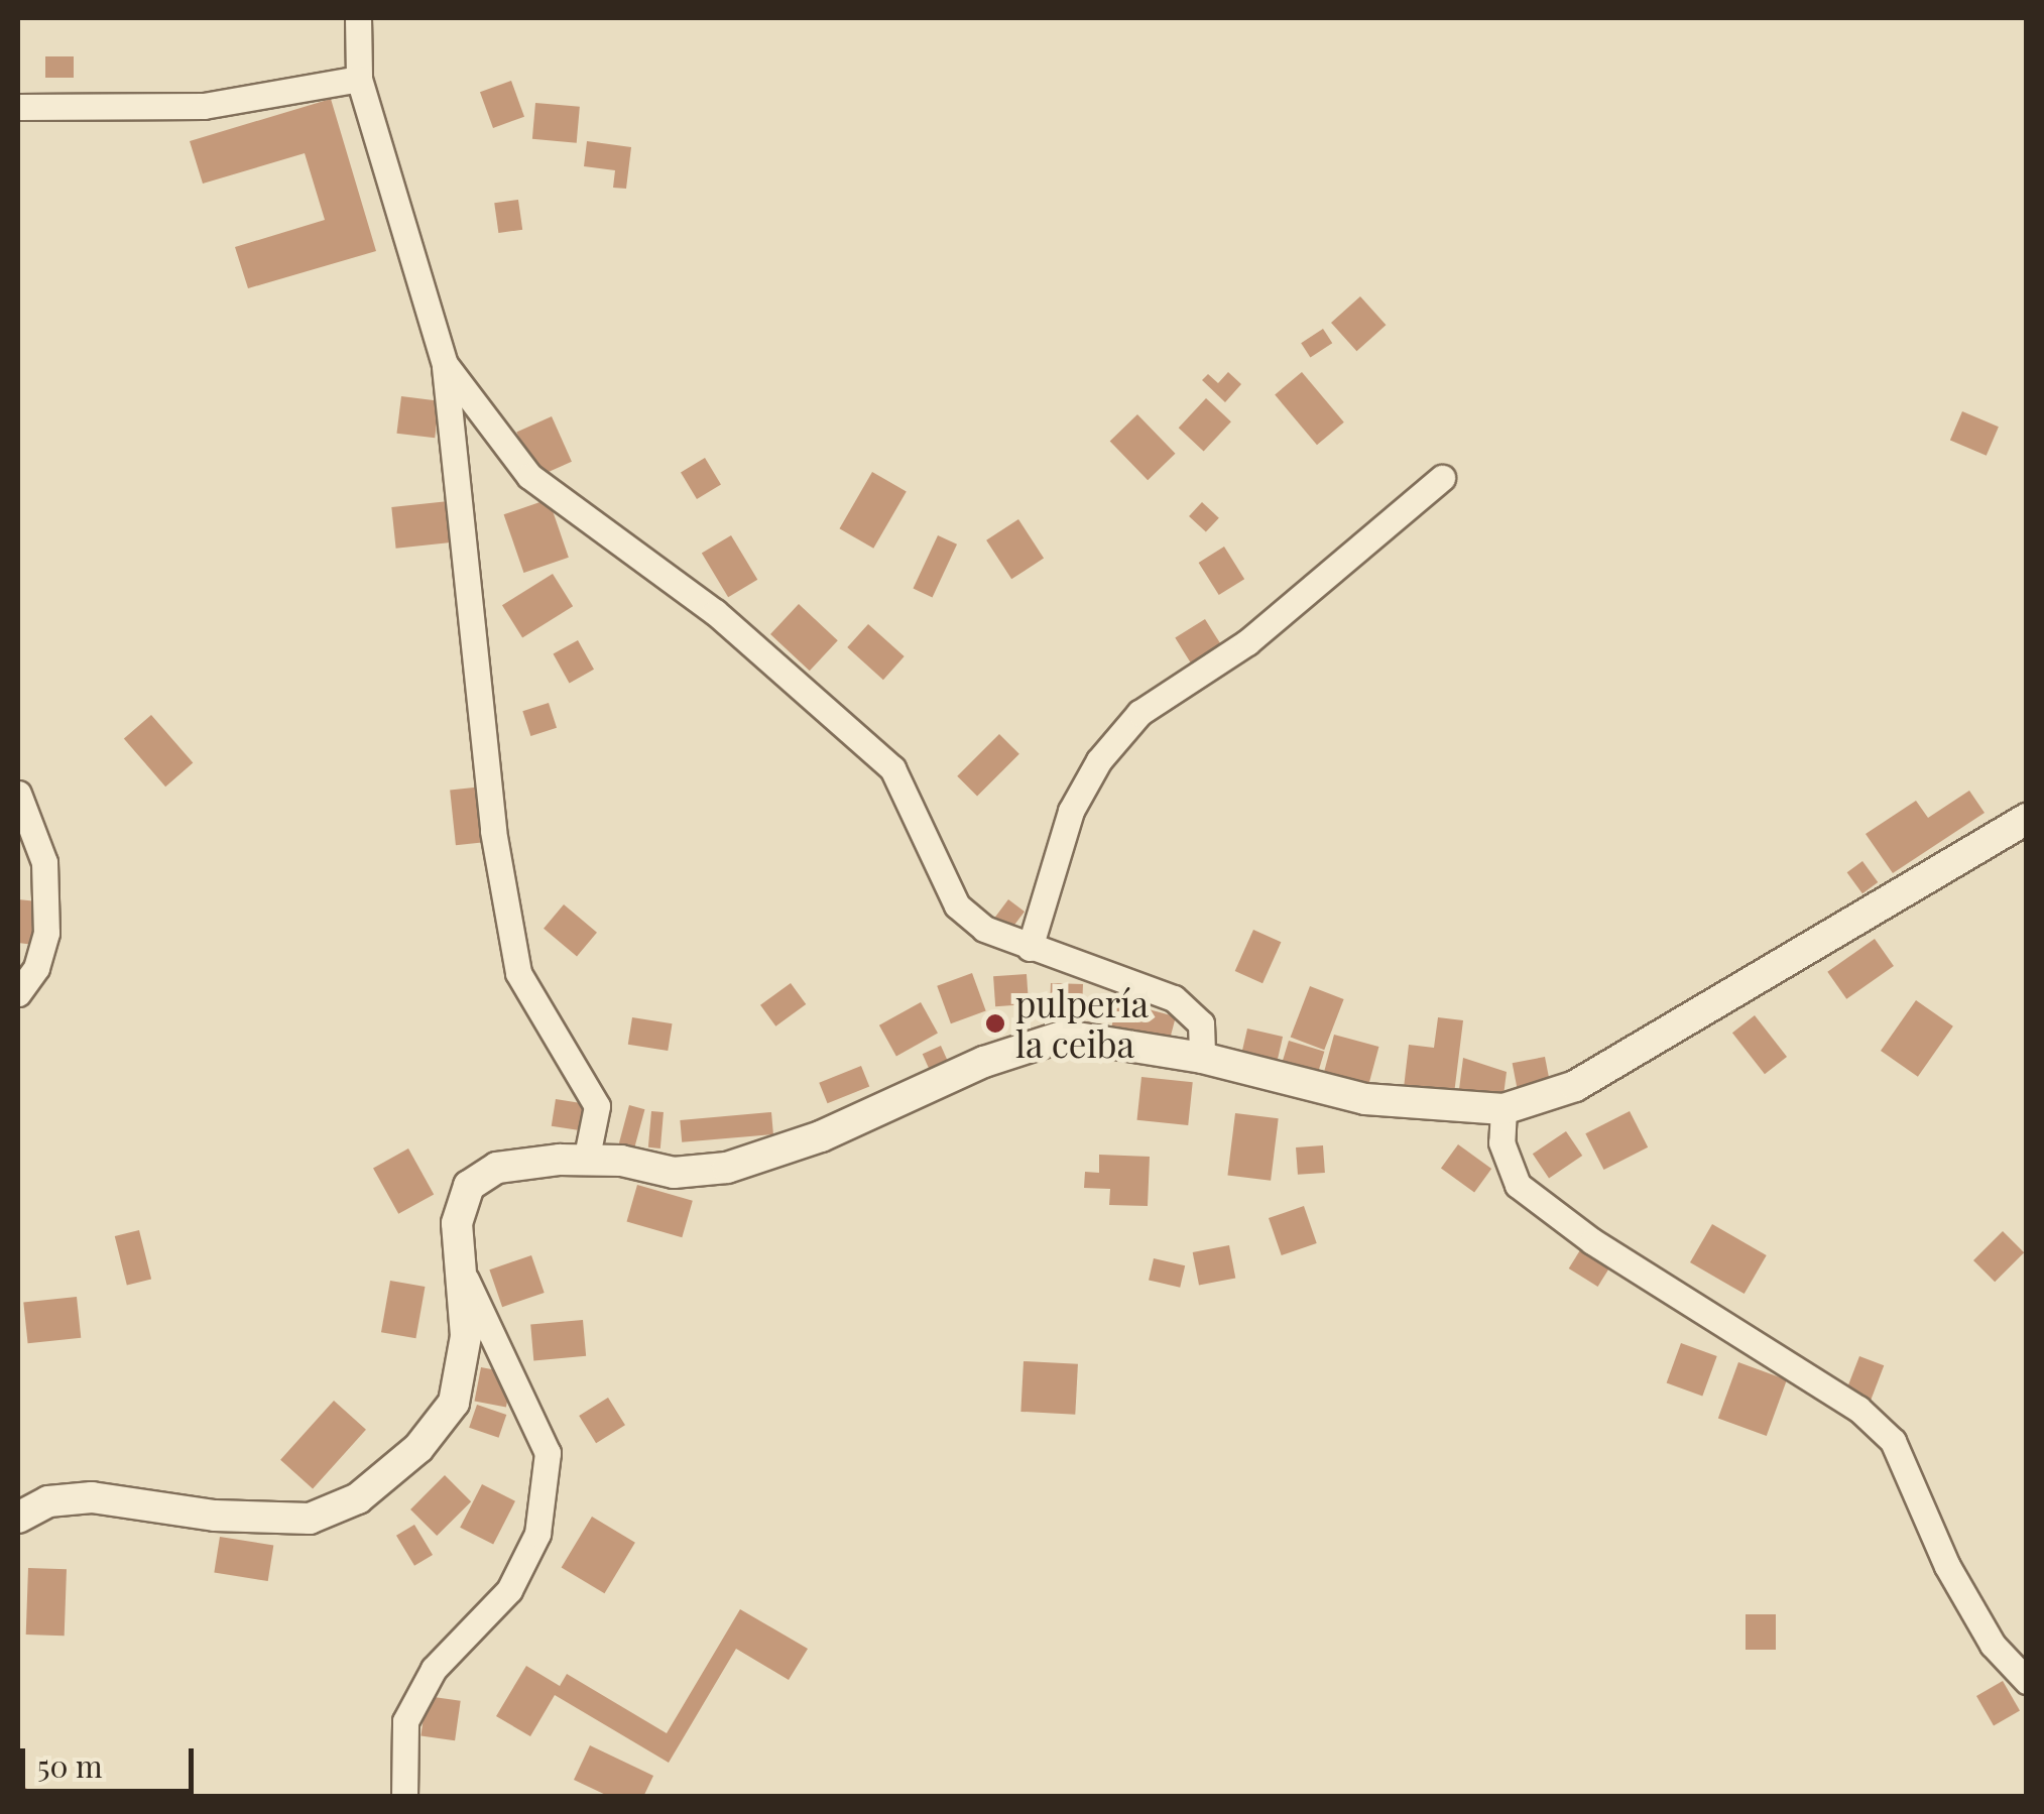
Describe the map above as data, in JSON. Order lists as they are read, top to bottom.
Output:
{
  "places": ["pulpería la ceiba"],
  "scale_bar": "50 m"
}
